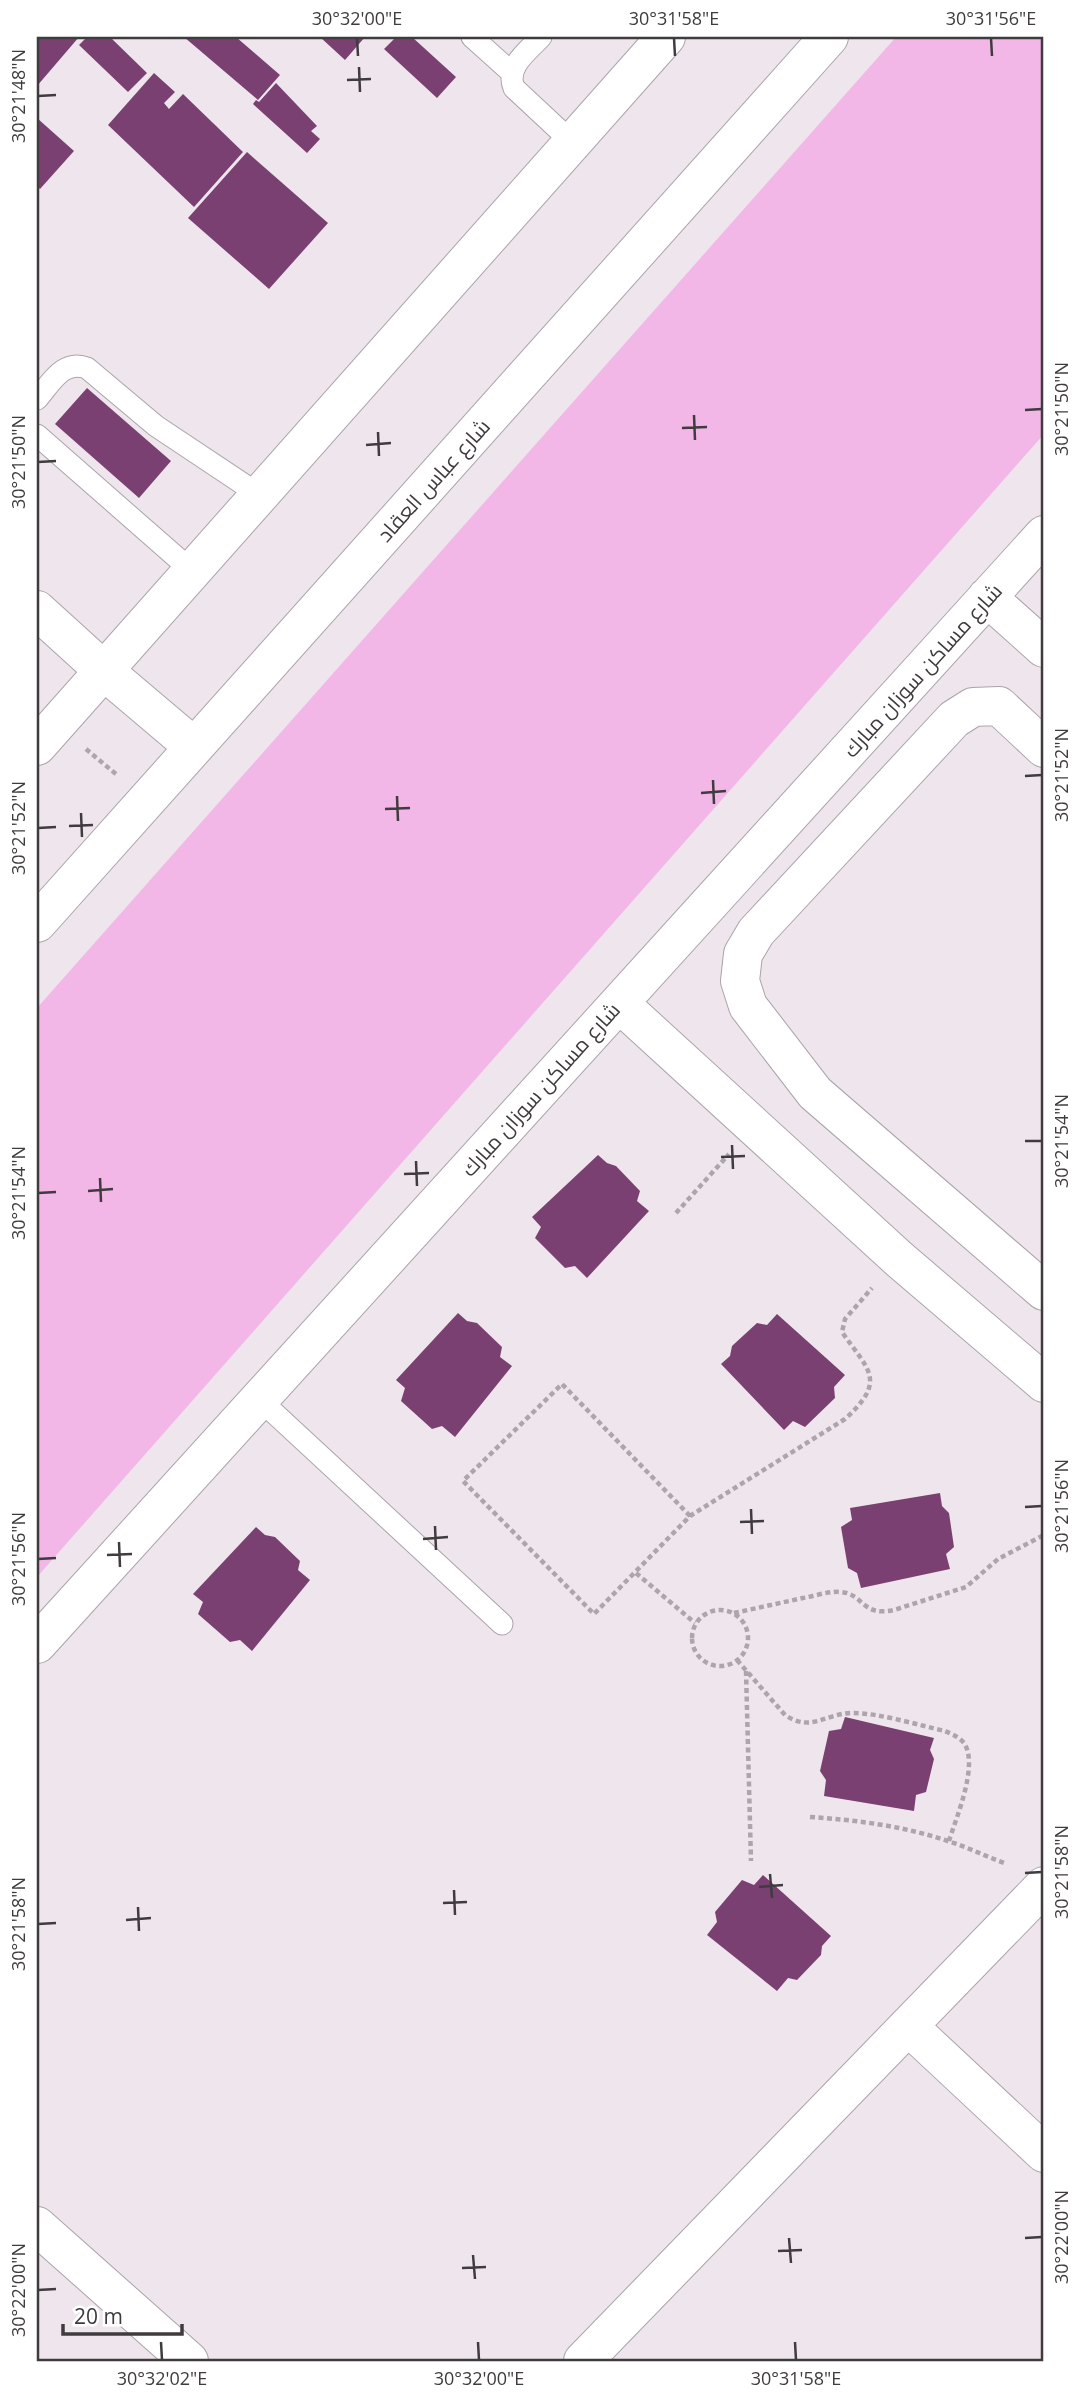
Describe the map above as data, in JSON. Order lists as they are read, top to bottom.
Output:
{
  "streets": {
    "street": ["شارع عباس العقاد", "شارع مساكن سوزان مبارك"]
  },
  "scale_bar": "20 m",
  "coordinates": [
    "30°32'00\"E",
    "30°31'58\"E",
    "30°31'56\"E",
    "30°21'48\"N",
    "30°21'50\"N",
    "30°21'52\"N",
    "30°21'54\"N",
    "30°21'56\"N",
    "30°21'58\"N",
    "30°22'00\"N",
    "30°32'02\"E"
  ]
}
